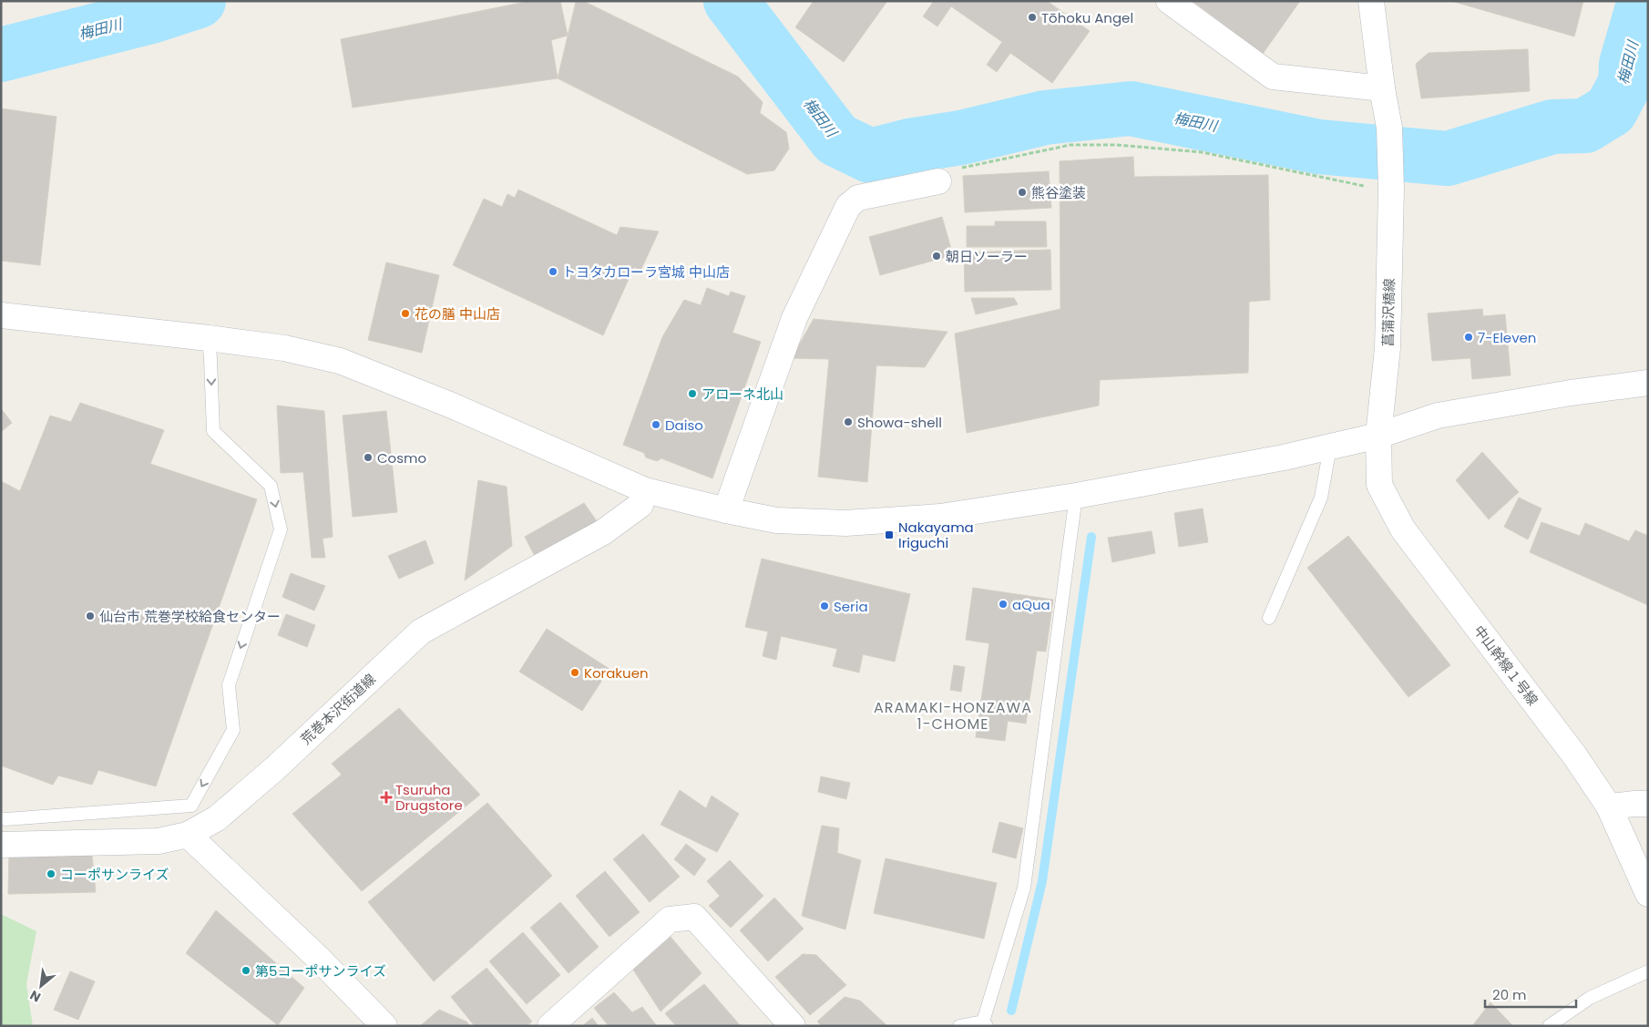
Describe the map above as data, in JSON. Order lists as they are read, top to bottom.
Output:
{
  "streets": {
    "street": ["菖蒲沢橋線", "中山幹線１号線", "荒巻本沢街道線"]
  },
  "crossings": [
    ["菖蒲沢橋線", "中山幹線１号線"]
  ],
  "districts": ["ARAMAKI-HONZAWA 1-CHOME"],
  "water": ["梅田川"],
  "places": {
    "other": [
      "Tōhoku Angel",
      "熊谷塗装",
      "朝日ソーラー",
      "トヨタカローラ宮城 中山店",
      "花の膳 中山店",
      "7-Eleven",
      "アローネ北山",
      "Showa-shell",
      "Daiso",
      "Cosmo",
      "aQua",
      "Seria",
      "仙台市 荒巻学校給食センター",
      "Korakuen",
      "コーポサンライズ",
      "第5コーポサンライズ"
    ],
    "transit": ["Nakayama Iriguchi"],
    "health": ["Tsuruha Drugstore"]
  },
  "scale_bar": "20 m",
  "north": "bottom left"
}
